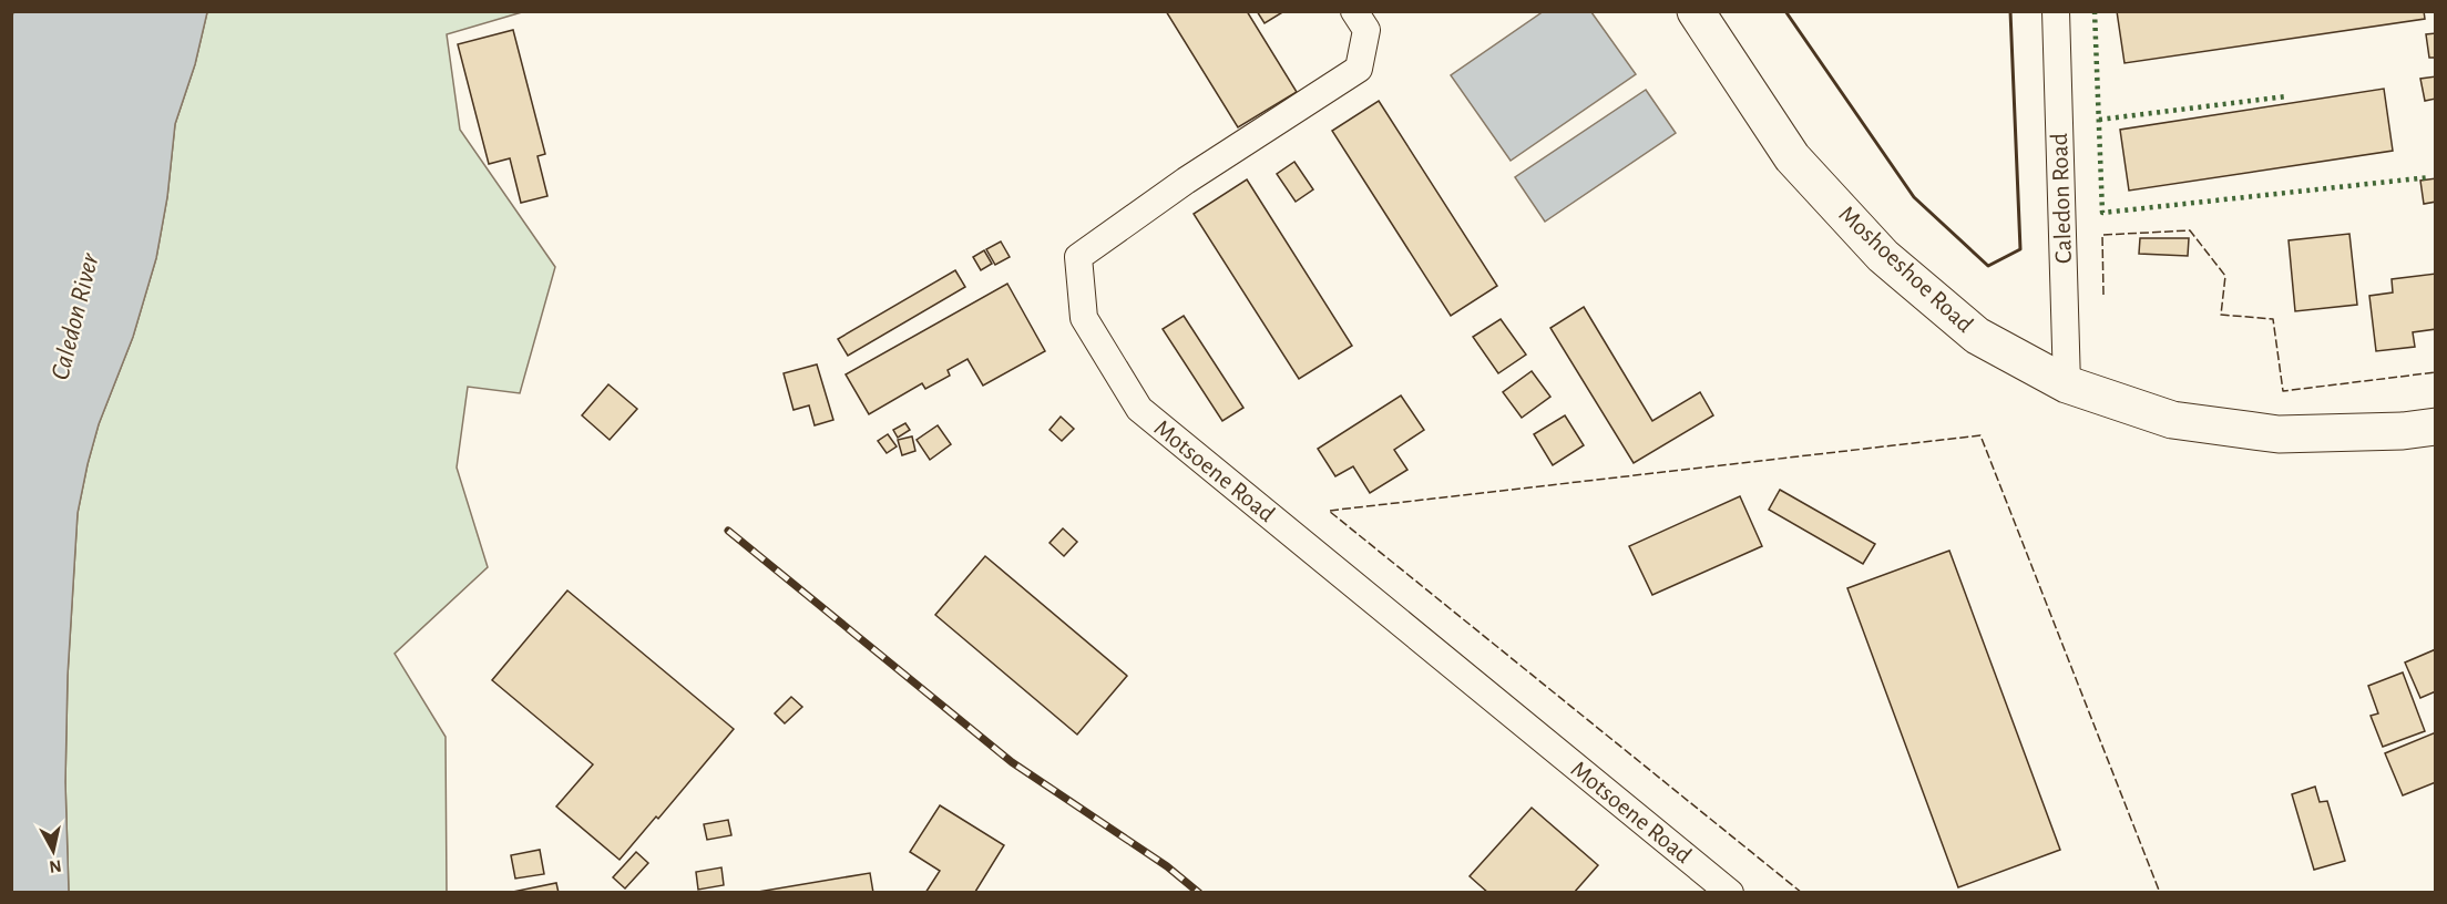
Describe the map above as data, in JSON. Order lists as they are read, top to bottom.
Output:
{
  "streets": {
    "main road": ["Moshoeshoe Road"],
    "street": ["Caledon Road", "Motsoene Road"]
  },
  "crossings": [
    ["Caledon Road", "Moshoeshoe Road"]
  ],
  "water": ["Caledon River"],
  "north": "bottom"
}
